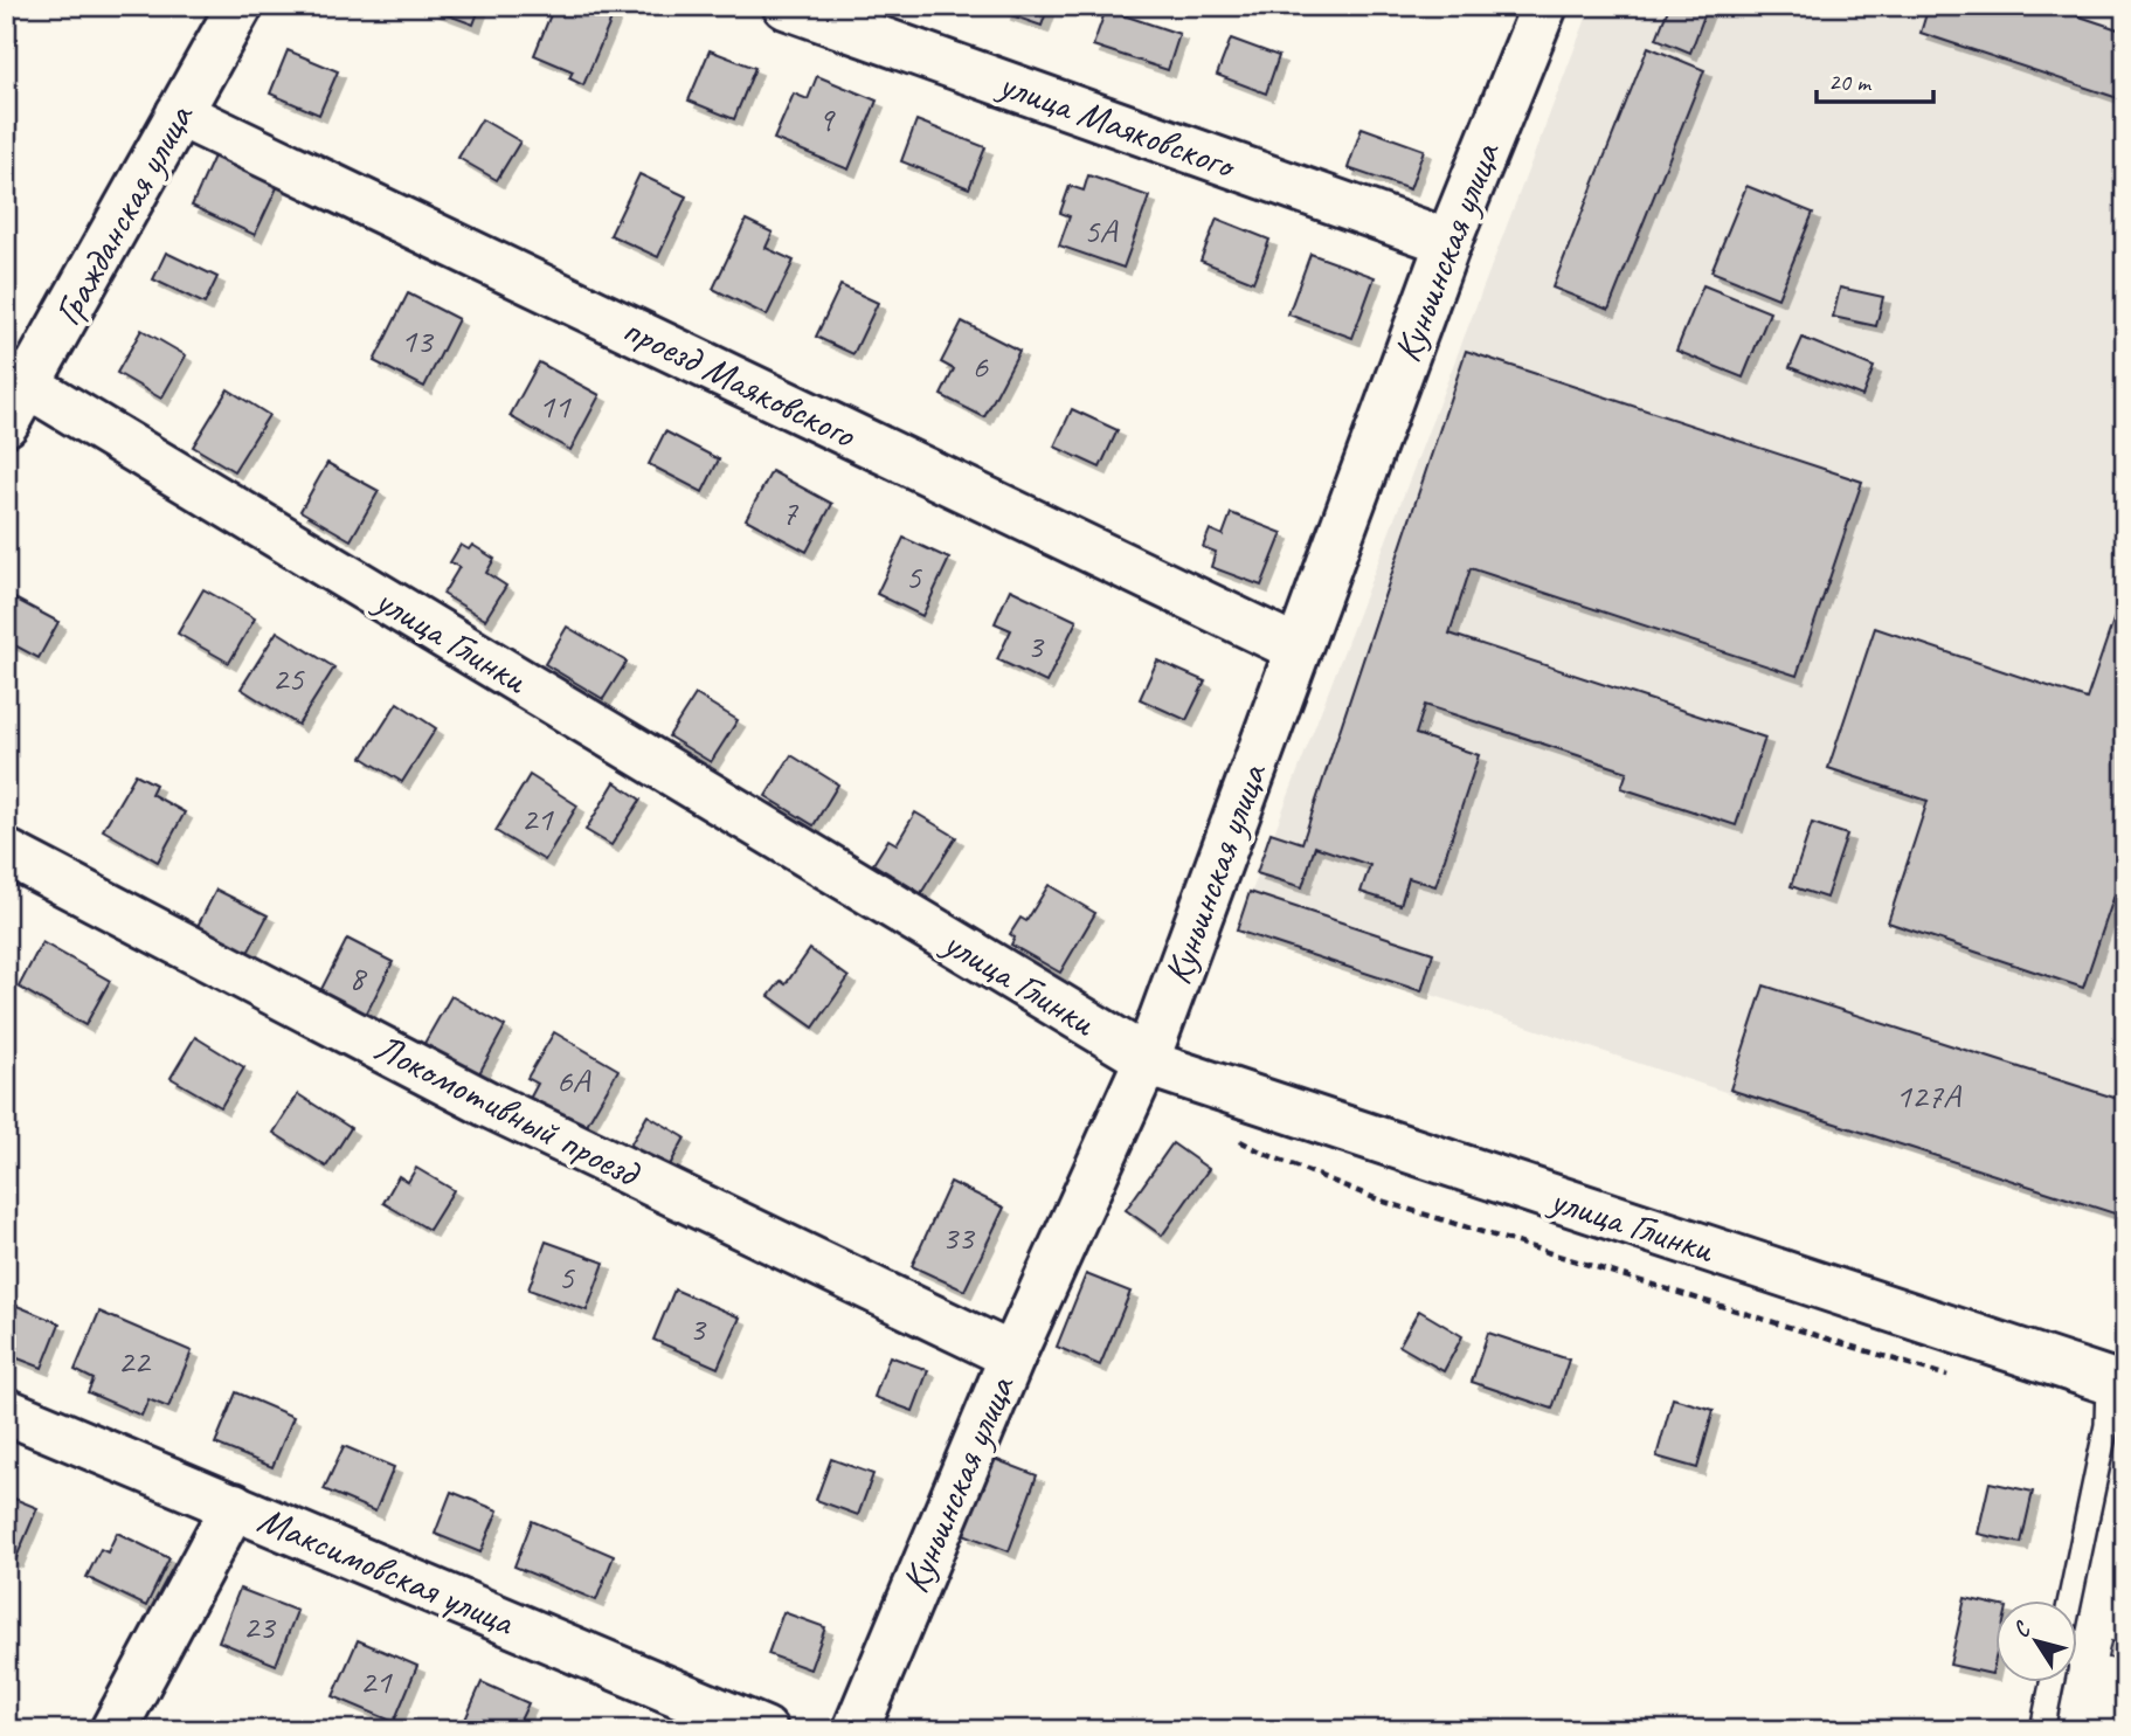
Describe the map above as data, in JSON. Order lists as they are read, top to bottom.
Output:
{
  "streets": {
    "street": [
      "улица Маяковского",
      "Гражданская улица",
      "Куньинская улица",
      "проезд Маяковского",
      "улица Глинки",
      "Локомотивный проезд",
      "Максимовская улица"
    ]
  },
  "crossings": [
    ["улица Маяковского", "Куньинская улица"],
    ["Гражданская улица", "проезд Маяковского"],
    ["Гражданская улица", "улица Глинки"],
    ["Куньинская улица", "проезд Маяковского"],
    ["Куньинская улица", "улица Глинки"],
    ["Куньинская улица", "Локомотивный проезд"]
  ],
  "house_numbers": [
    "9",
    "5А",
    "13",
    "6",
    "11",
    "7",
    "5",
    "3",
    "25",
    "21",
    "8",
    "6А",
    "127А",
    "33",
    "5",
    "3",
    "22",
    "23",
    "21"
  ],
  "scale_bar": "20 m",
  "north": "top left"
}
